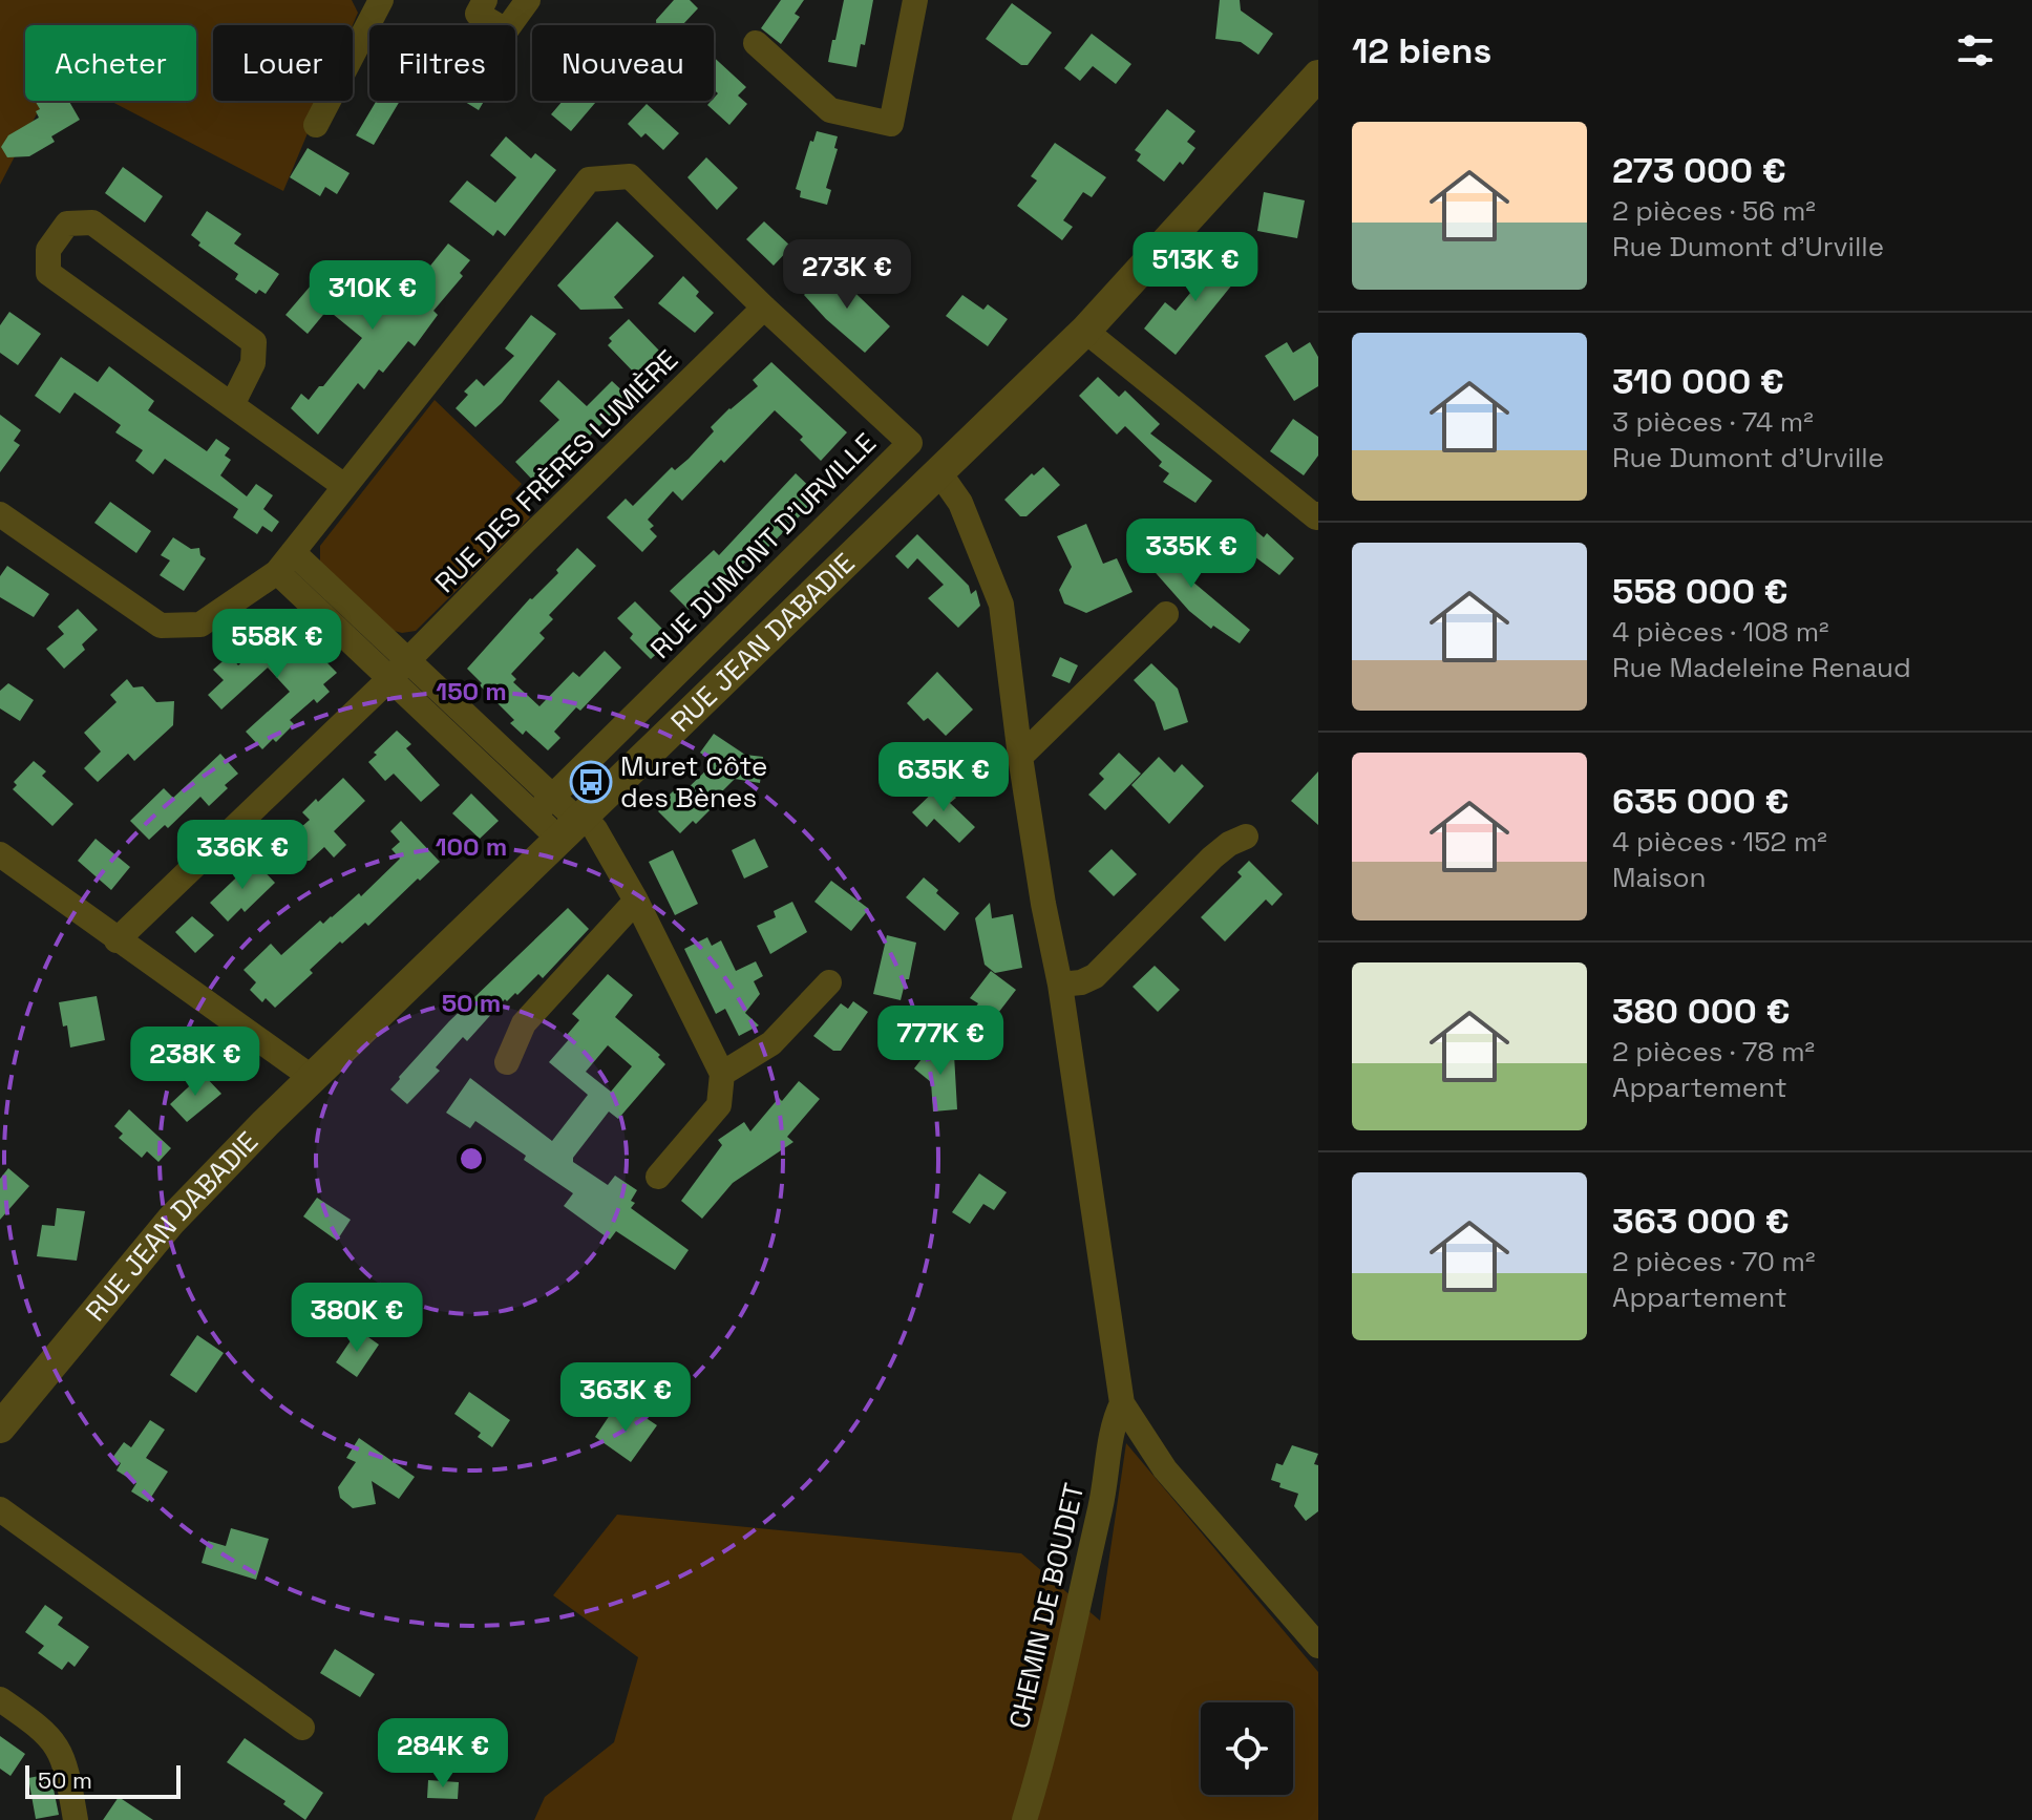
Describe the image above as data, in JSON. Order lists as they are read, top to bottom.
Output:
{
  "streets": {
    "street": [
      "RUE DES FRÈRES LUMIÈRE",
      "RUE DUMONT D'URVILLE",
      "RUE JEAN DABADIE",
      "CHEMIN DE BOUDET"
    ]
  },
  "crossings": [
    ["RUE DES FRÈRES LUMIÈRE", "RUE DUMONT D'URVILLE"]
  ],
  "places": {
    "bus stop": ["Muret Côte des Bènes"]
  },
  "scale_bar": "50 m",
  "page": {
    "heading": "12 biens",
    "chip": [
      "Acheter",
      "Louer",
      "Filtres",
      "Nouveau"
    ],
    "list": [
      {
        "name": "273 000 €",
        "note": "2 pièces · 56 m² · Rue Dumont d'Urville"
      },
      {
        "name": "310 000 €",
        "note": "3 pièces · 74 m² · Rue Dumont d'Urville"
      },
      {
        "name": "558 000 €",
        "note": "4 pièces · 108 m² · Rue Madeleine Renaud"
      },
      {
        "name": "635 000 €",
        "note": "4 pièces · 152 m² · Maison"
      },
      {
        "name": "380 000 €",
        "note": "2 pièces · 78 m² · Appartement"
      },
      {
        "name": "363 000 €",
        "note": "2 pièces · 70 m² · Appartement"
      }
    ],
    "price": [
      "513K €",
      "273K €",
      "310K €",
      "335K €",
      "558K €",
      "635K €",
      "336K €",
      "777K €",
      "238K €",
      "380K €",
      "363K €",
      "284K €"
    ],
    "scale": "50 m"
  },
  "rings": ["150 m", "100 m", "50 m"]
}
